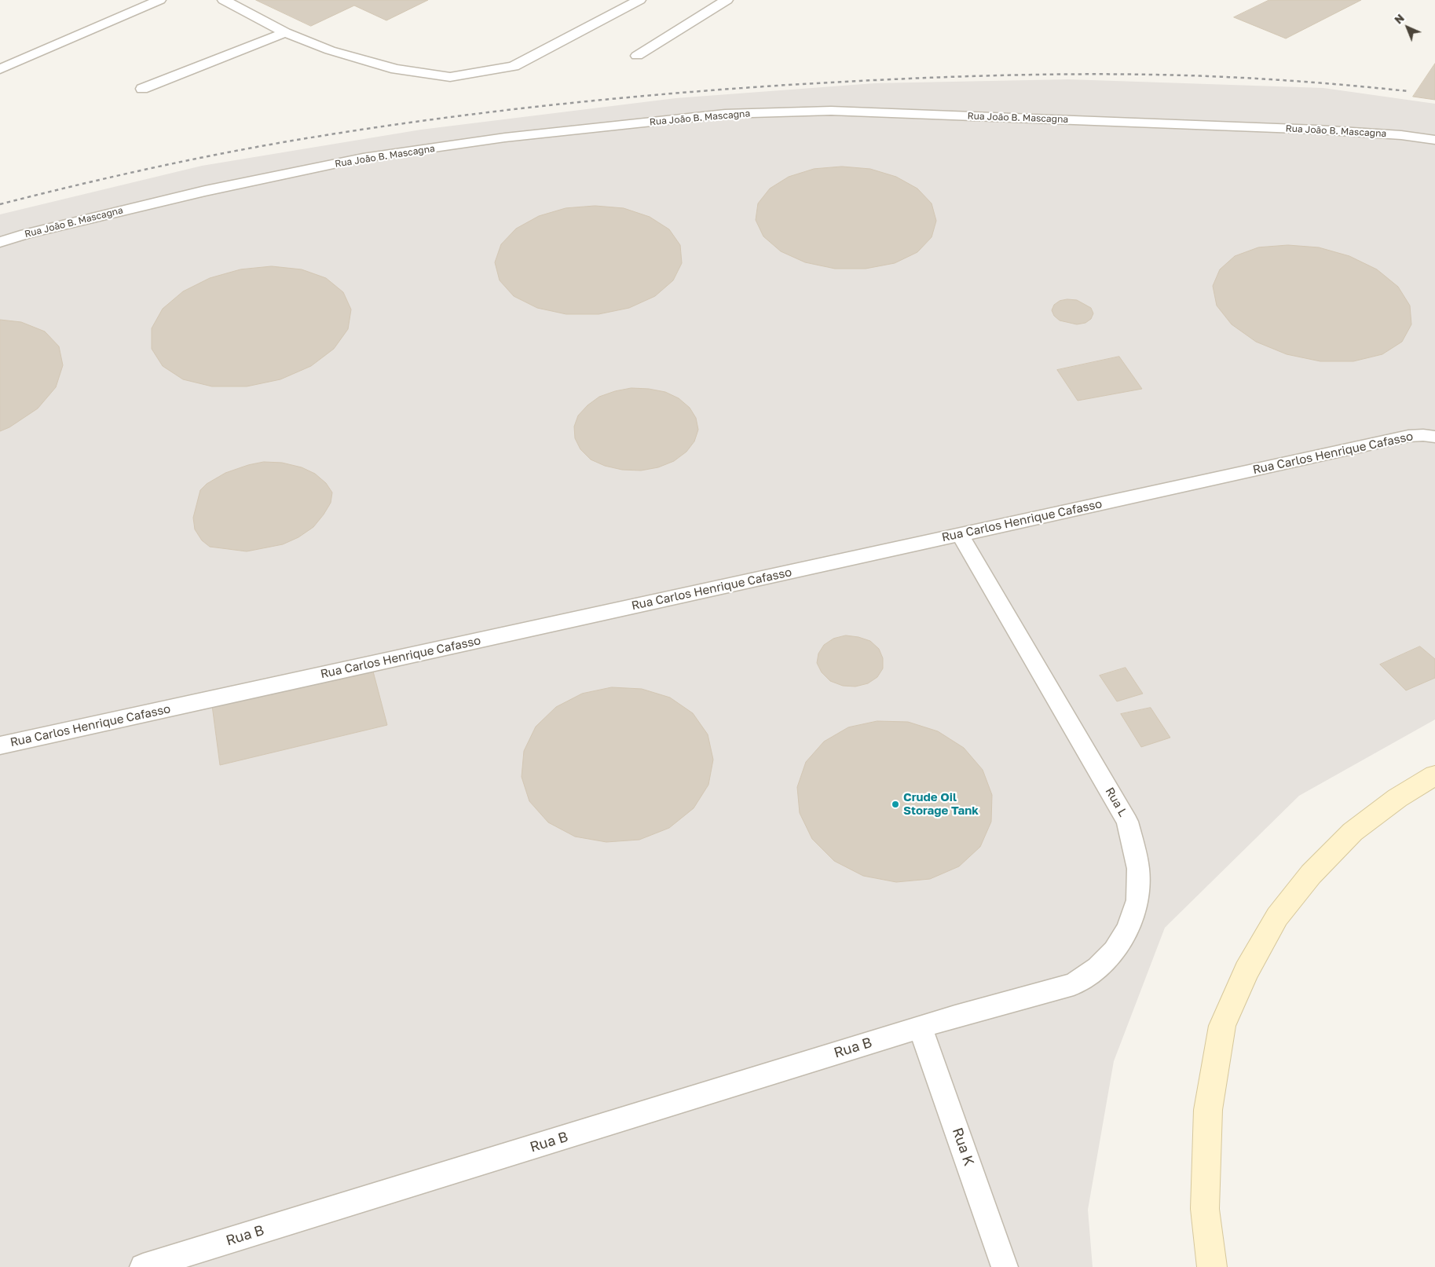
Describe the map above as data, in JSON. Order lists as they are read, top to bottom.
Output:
{
  "streets": {
    "lane": [
      "Rua João B. Mascagna",
      "Rua Carlos Henrique Cafasso",
      "Rua L",
      "Rua B",
      "Rua K"
    ]
  },
  "crossings": [
    ["Rua Carlos Henrique Cafasso", "Rua L"],
    ["Rua L", "Rua B"],
    ["Rua B", "Rua K"]
  ],
  "places": ["Crude Oil Storage Tank"],
  "north": "top left"
}
